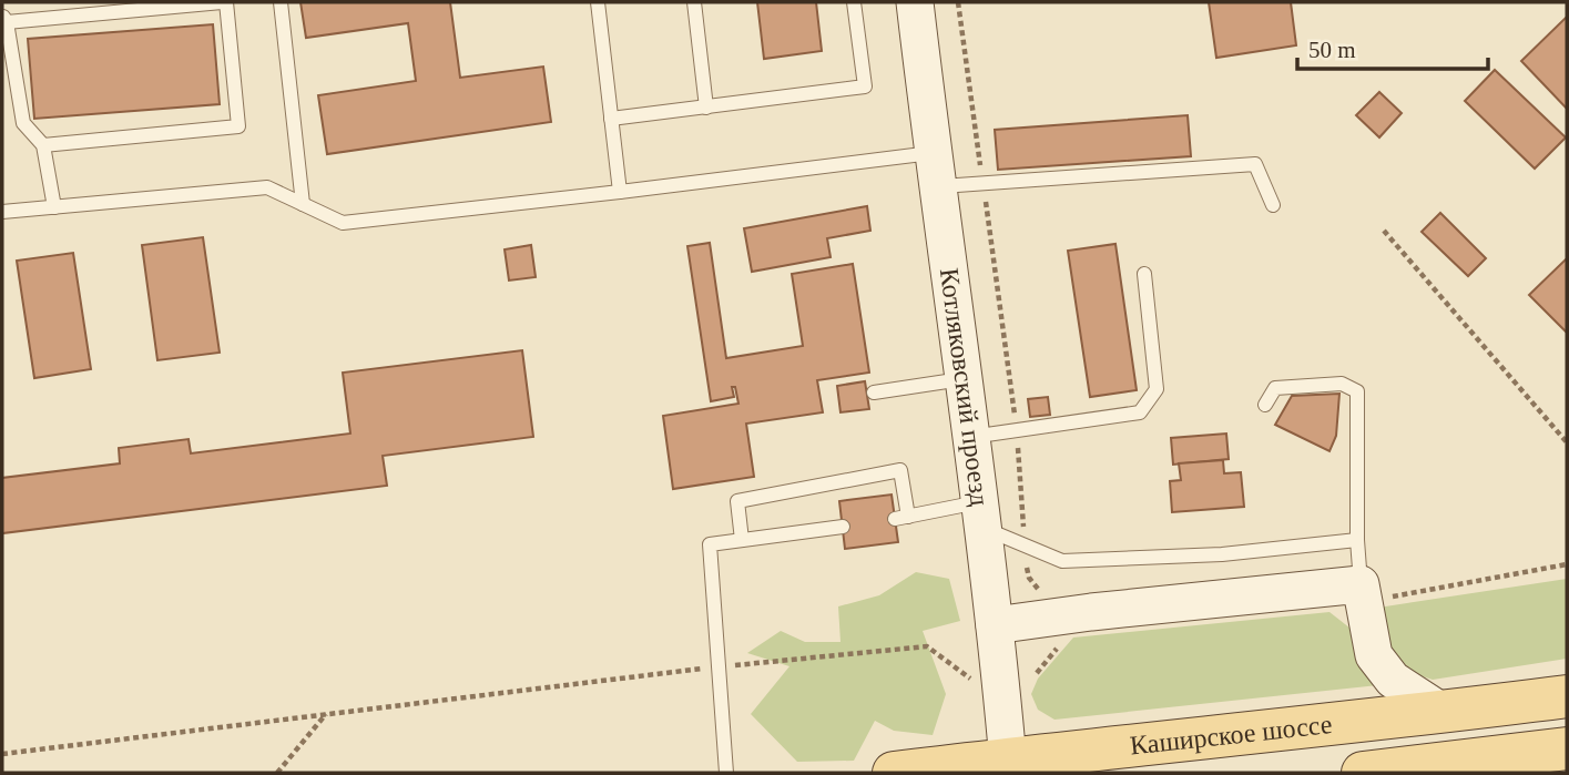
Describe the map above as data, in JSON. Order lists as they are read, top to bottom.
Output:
{
  "streets": {
    "main road": ["Котляковский проезд", "Каширское шоссе"]
  },
  "crossings": [
    ["Котляковский проезд", "Каширское шоссе"]
  ],
  "scale_bar": "50 m"
}
